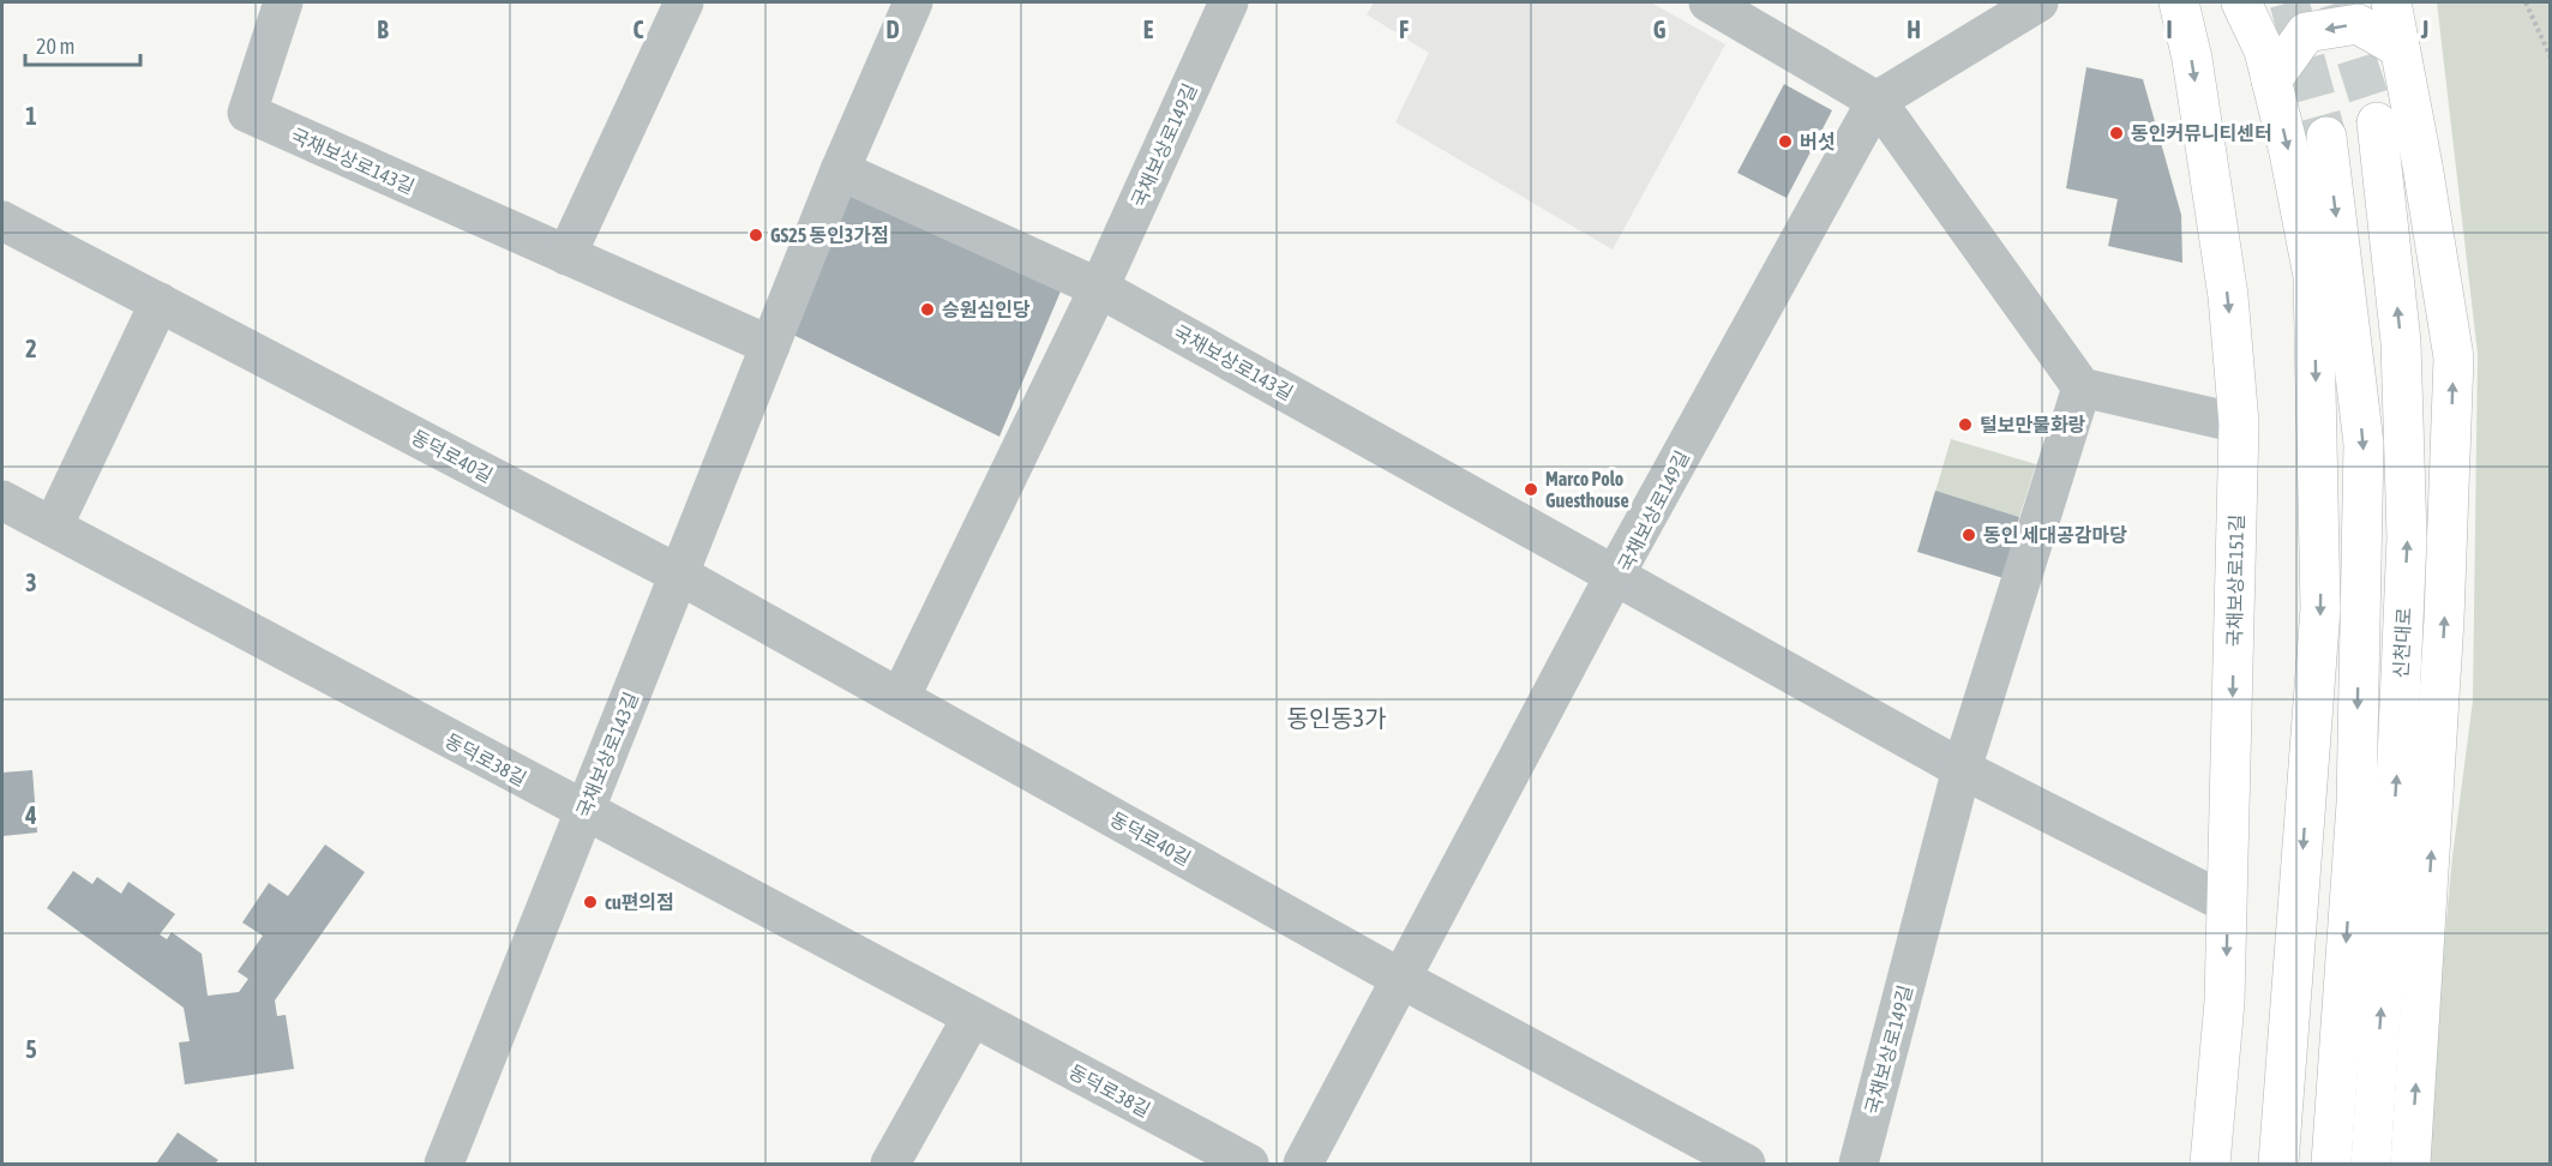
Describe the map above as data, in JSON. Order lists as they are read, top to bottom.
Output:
{
  "streets": {
    "main road": ["국채보상로151길", "신천대로"],
    "street": [
      "국채보상로149길",
      "국채보상로143길",
      "동덕로40길",
      "동덕로38길"
    ]
  },
  "crossings": [
    ["국채보상로149길", "국채보상로143길"],
    ["국채보상로149길", "국채보상로151길"],
    ["국채보상로143길", "동덕로40길"],
    ["국채보상로143길", "동덕로38길"]
  ],
  "districts": ["동인동3가"],
  "places": [
    "동인커뮤니티센터",
    "버섯",
    "GS25 동인3가점",
    "승원심인당",
    "털보만물화랑",
    "Marco Polo Guesthouse",
    "동인 세대공감마당",
    "cu편의점"
  ],
  "scale_bar": "20 m",
  "grid": {
    "columns": [
      "B",
      "C",
      "D",
      "E",
      "F",
      "G",
      "H",
      "I",
      "J"
    ],
    "rows": [
      "1",
      "2",
      "3",
      "4",
      "5"
    ]
  }
}
